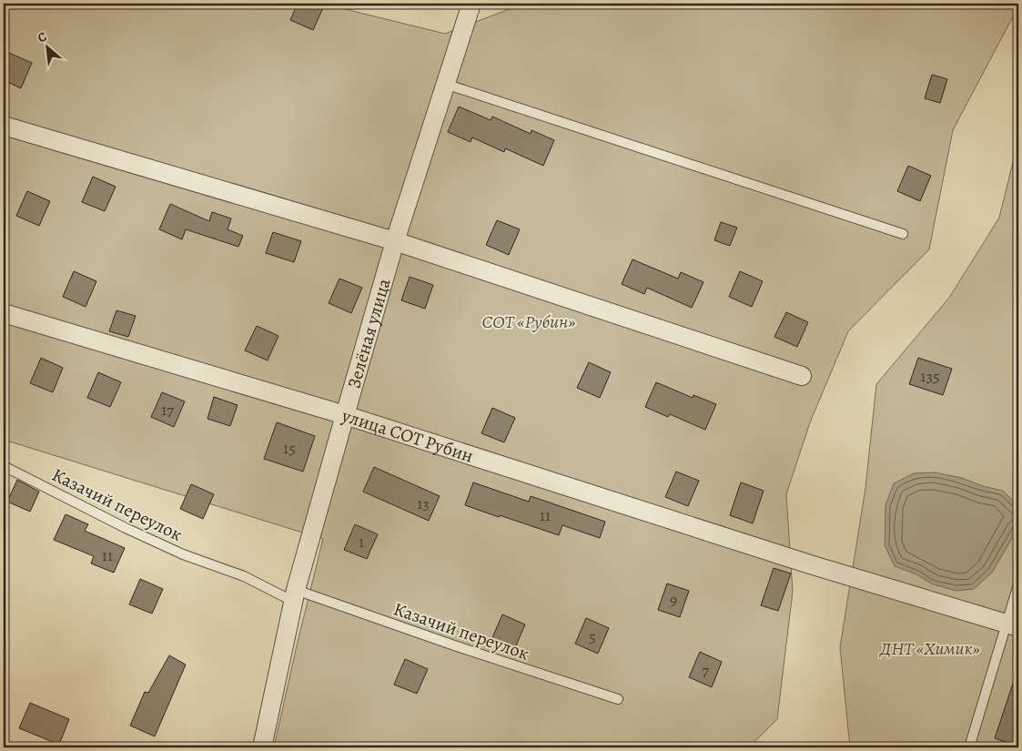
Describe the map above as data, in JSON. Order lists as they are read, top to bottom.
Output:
{
  "streets": {
    "street": ["Зелёная улица", "улица СОТ Рубин"],
    "lane": ["Казачий переулок"]
  },
  "crossings": [
    ["Зелёная улица", "улица СОТ Рубин"],
    ["Зелёная улица", "Казачий переулок"]
  ],
  "parks": ["СОТ «Рубин»", "ДНТ «Химик»"],
  "house_numbers": [
    "135",
    "17",
    "15",
    "13",
    "11",
    "1",
    "11",
    "9",
    "5",
    "7"
  ],
  "north": "top left"
}
